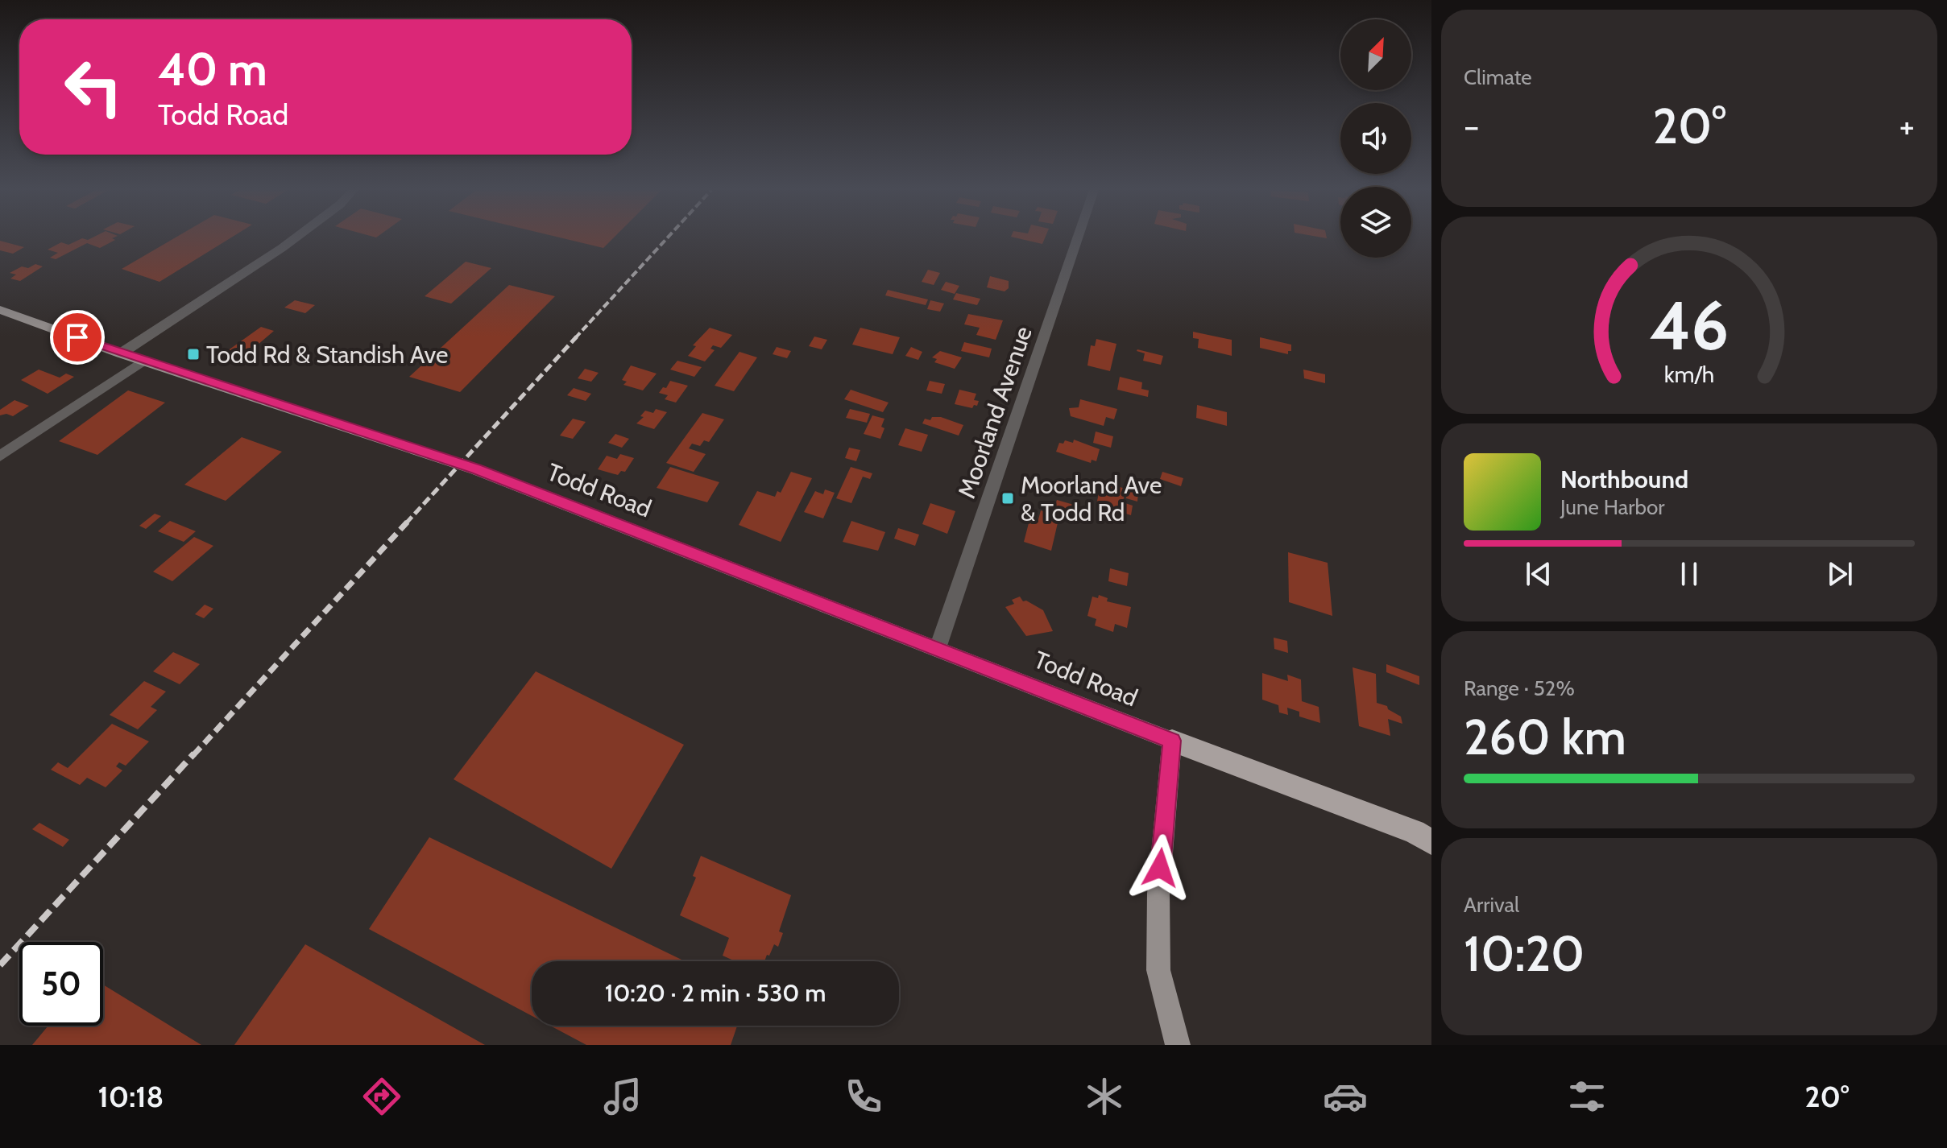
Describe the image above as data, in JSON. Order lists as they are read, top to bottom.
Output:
{
  "streets": {
    "main road": ["Todd Road"],
    "street": ["Moorland Avenue"]
  },
  "crossings": [
    ["Moorland Avenue", "Todd Road"]
  ],
  "places": {
    "transit": ["Todd Rd & Standish Ave", "Moorland Ave & Todd Rd"]
  },
  "north": "top right",
  "page": {
    "tile": [
      "Climate",
      ["Range · 52%", "260 km"],
      ["Arrival", "10:20"]
    ],
    "turn": ["40 m", "Todd Road"],
    "heat": ["−", "20°", "+"],
    "song": ["Northbound", "June Harbor"],
    "limit": "50",
    "trip": "10:20 · 2 min · 530 m",
    "tabs": ["10:18", "20°"],
    "gauge": ["46", "km/h"]
  }
}
